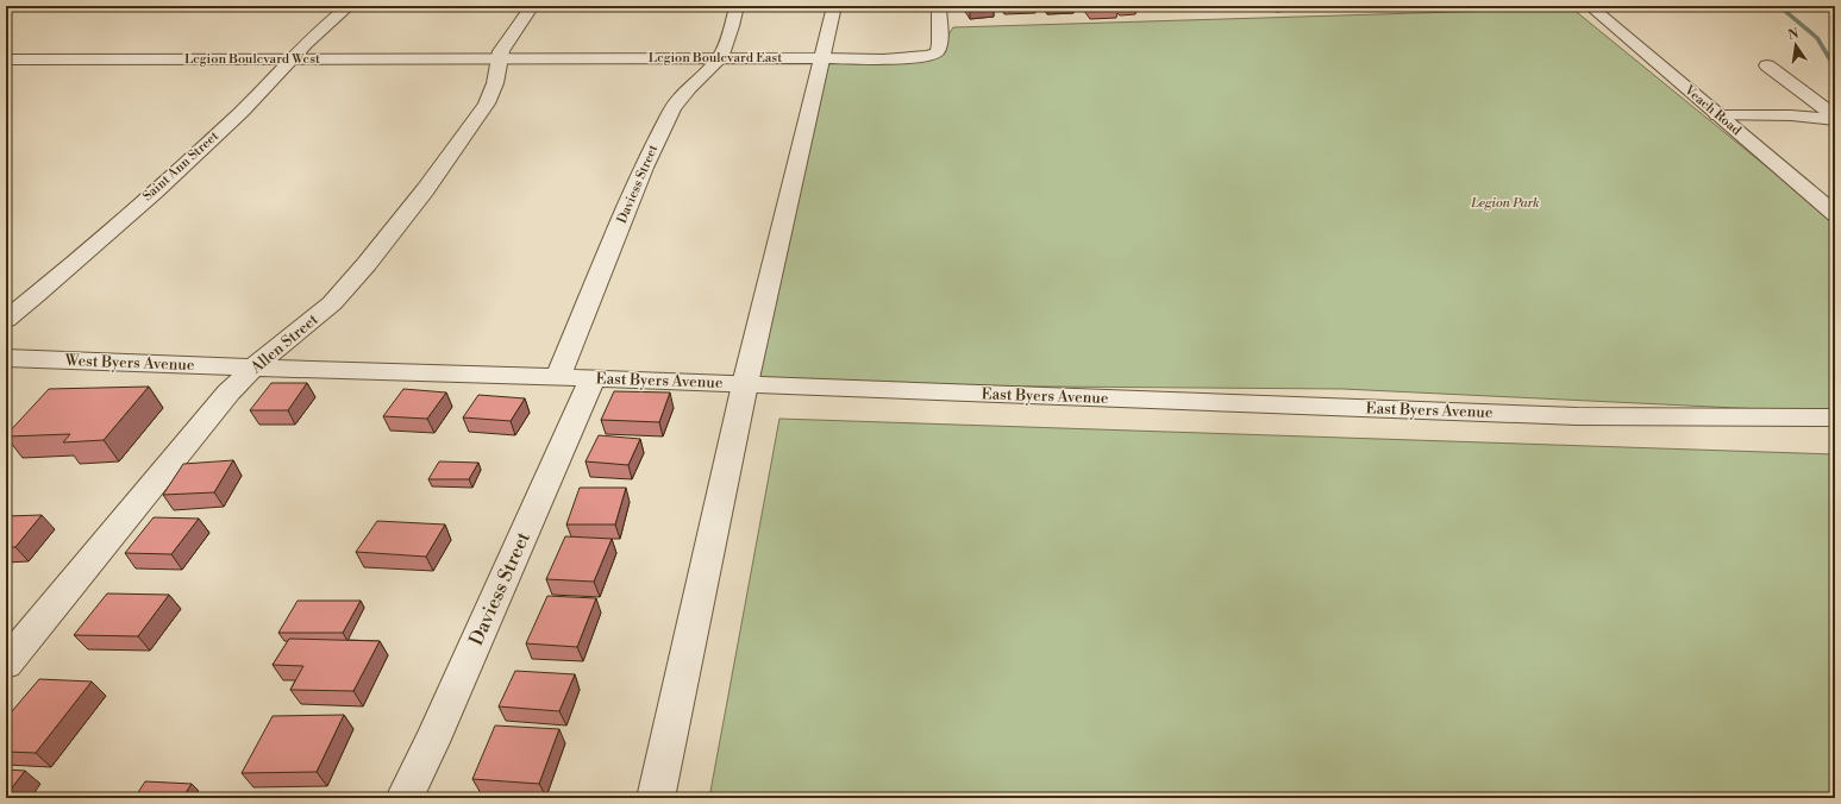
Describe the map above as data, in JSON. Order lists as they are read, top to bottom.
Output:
{
  "streets": {
    "street": [
      "Legion Boulevard East",
      "Legion Boulevard West",
      "Veach Road",
      "Saint Ann Street",
      "Daviess Street",
      "Allen Street",
      "West Byers Avenue",
      "East Byers Avenue"
    ]
  },
  "crossings": [
    ["Legion Boulevard East", "Legion Boulevard West"],
    ["Legion Boulevard East", "Daviess Street"],
    ["Legion Boulevard East", "Allen Street"],
    ["Legion Boulevard West", "Saint Ann Street"],
    ["Legion Boulevard West", "Allen Street"],
    ["Daviess Street", "East Byers Avenue"],
    ["Allen Street", "West Byers Avenue"],
    ["Allen Street", "East Byers Avenue"],
    ["West Byers Avenue", "East Byers Avenue"]
  ],
  "parks": ["Legion Park"],
  "north": "top"
}
